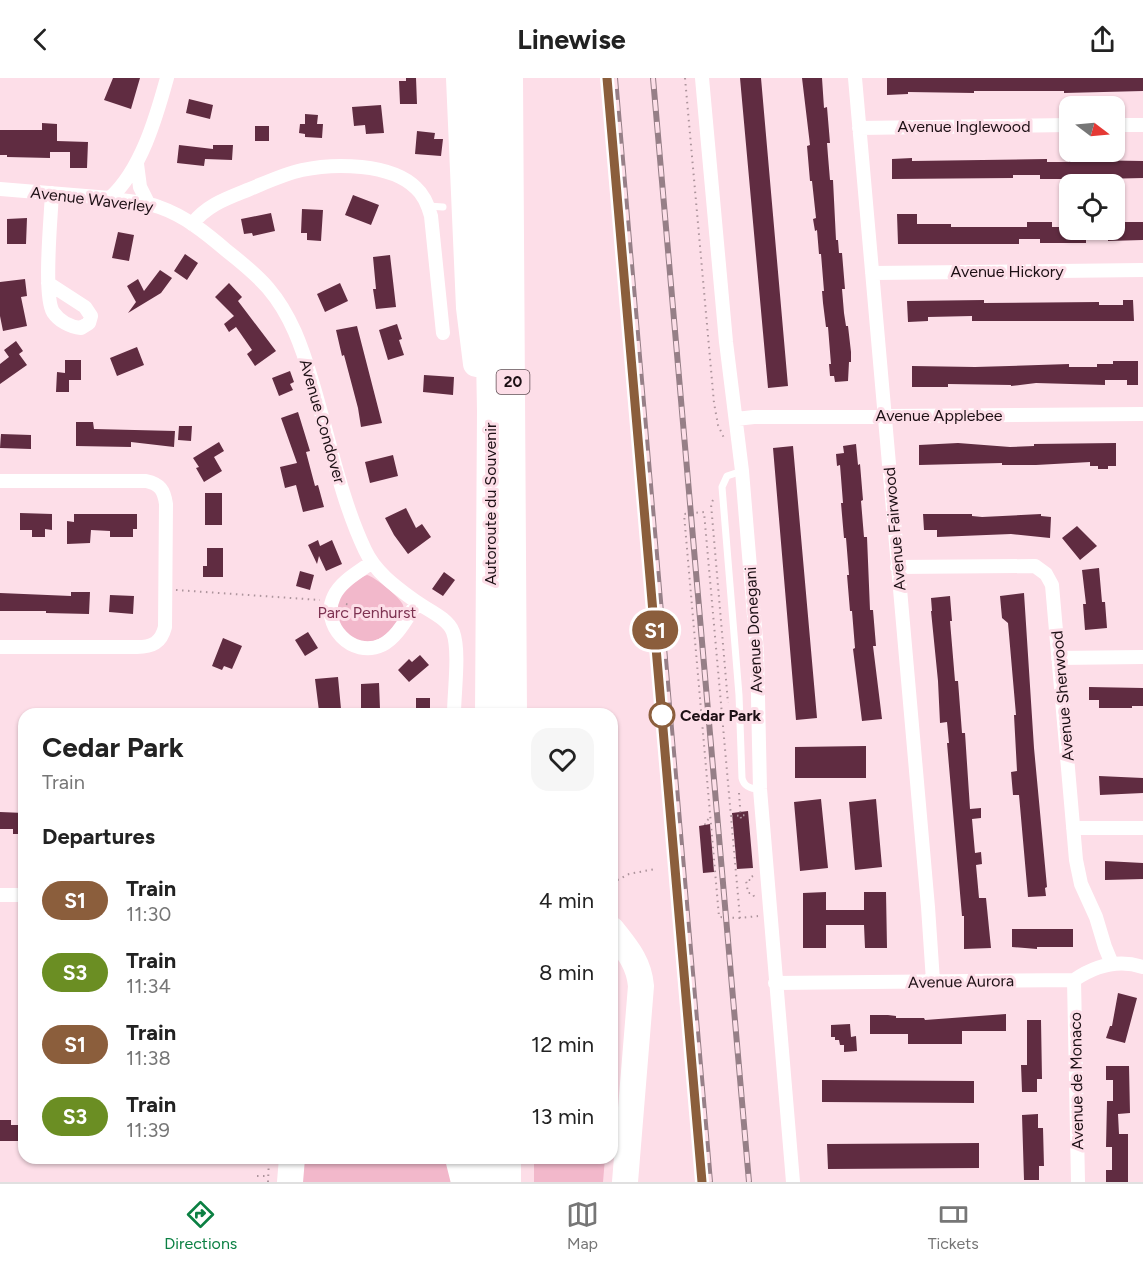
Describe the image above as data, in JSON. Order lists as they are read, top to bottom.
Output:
{
  "streets": {
    "highway": ["20", "Autoroute du Souvenir"],
    "street": [
      "Avenue Inglewood",
      "Avenue Waverley",
      "Avenue Hickory",
      "Avenue Applebee",
      "Avenue Condover",
      "Avenue Fairwood",
      "Avenue Donegani",
      "Avenue Sherwood",
      "Avenue Aurora",
      "Avenue de Monaco"
    ]
  },
  "crossings": [
    ["Avenue Inglewood", "Avenue Fairwood"],
    ["Avenue Waverley", "Avenue Condover"],
    ["Avenue Hickory", "Avenue Fairwood"],
    ["Avenue Applebee", "Avenue Fairwood"],
    ["Avenue Applebee", "Avenue Donegani"],
    ["Avenue Fairwood", "Avenue Sherwood"],
    ["Avenue Fairwood", "Avenue Aurora"],
    ["Avenue Donegani", "Avenue Aurora"],
    ["Avenue Sherwood", "Avenue Aurora"],
    ["Avenue Aurora", "Avenue de Monaco"]
  ],
  "parks": ["Parc Penhurst"],
  "places": ["Cedar Park"],
  "north": "right",
  "page": {
    "header": "Linewise",
    "on_map": "S1",
    "heading": [
      ["Cedar Park", "Train"],
      "Departures"
    ],
    "list": [
      {
        "mark": "S1",
        "name": "Train",
        "note": "11:30",
        "value": "4 min"
      },
      {
        "mark": "S3",
        "name": "Train",
        "note": "11:34",
        "value": "8 min"
      },
      {
        "mark": "S1",
        "name": "Train",
        "note": "11:38",
        "value": "12 min"
      },
      {
        "mark": "S3",
        "name": "Train",
        "note": "11:39",
        "value": "13 min"
      }
    ],
    "tabs": ["Directions", "Map", "Tickets"]
  }
}
